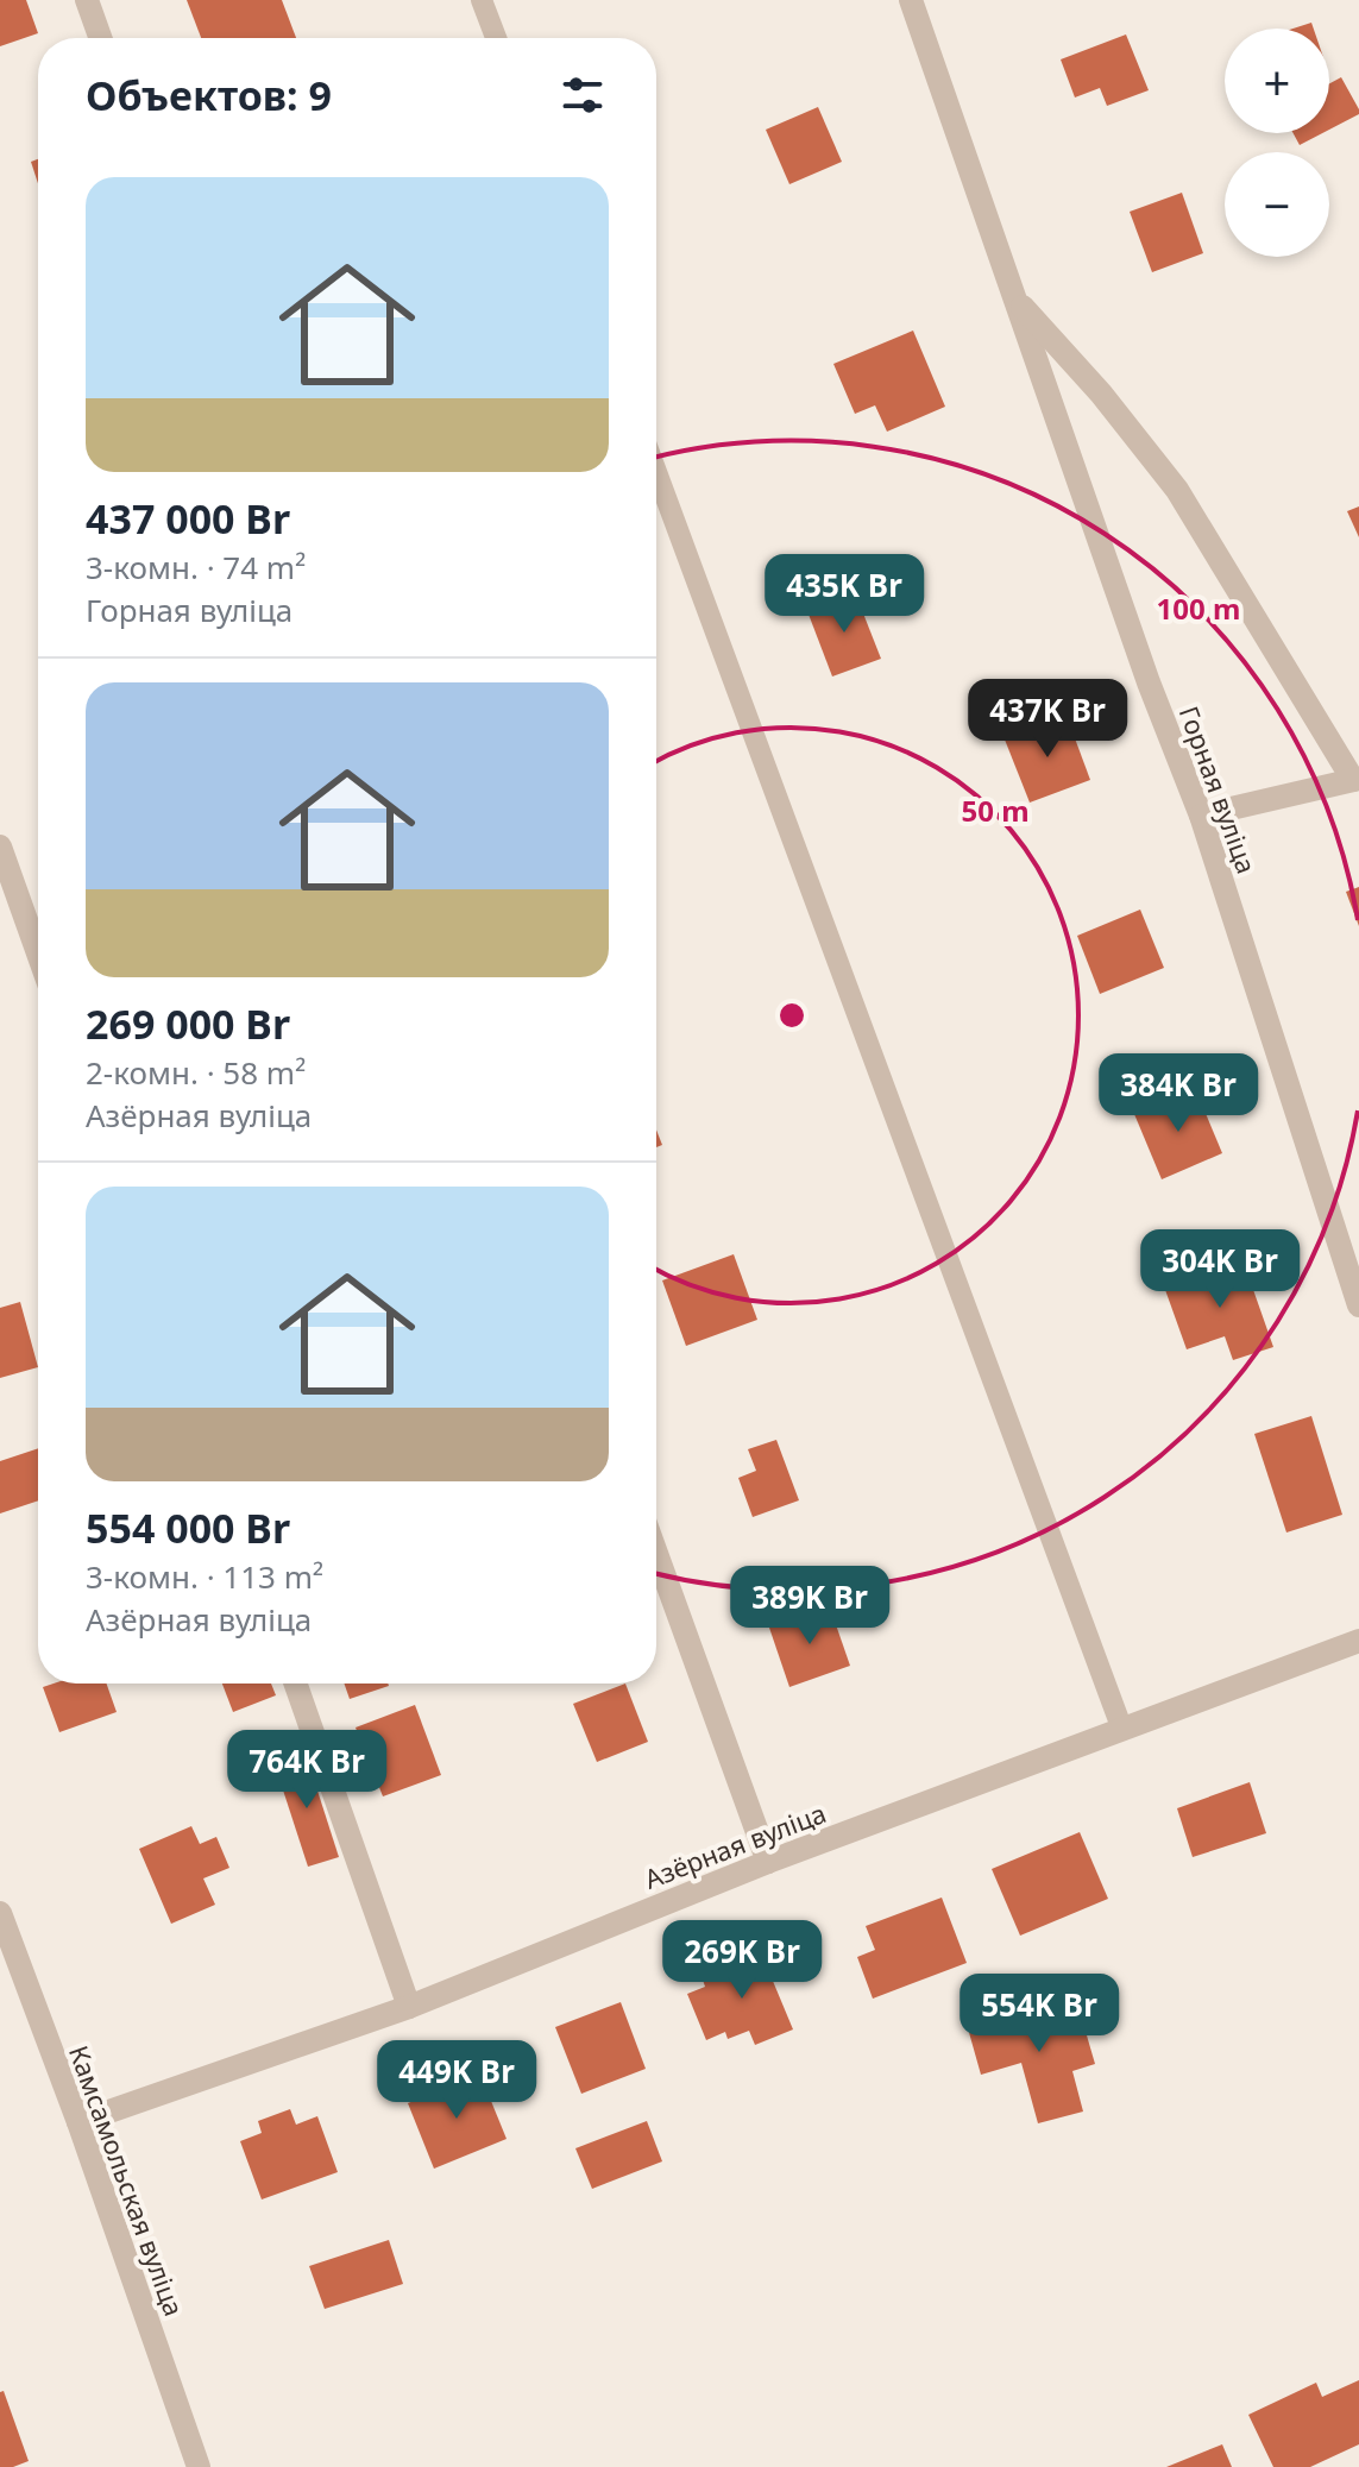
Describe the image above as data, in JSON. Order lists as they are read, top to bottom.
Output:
{
  "streets": {
    "street": ["Горная вуліца", "Азёрная вуліца", "Камсамольская вуліца"]
  },
  "crossings": [
    ["Азёрная вуліца", "Камсамольская вуліца"]
  ],
  "page": {
    "map_buttons": ["+", "−"],
    "heading": "Объектов: 9",
    "list": [
      {
        "name": "437 000 Br",
        "note": "3-комн. · 74 m² · Горная вуліца"
      },
      {
        "name": "269 000 Br",
        "note": "2-комн. · 58 m² · Азёрная вуліца"
      },
      {
        "name": "554 000 Br",
        "note": "3-комн. · 113 m² · Азёрная вуліца"
      }
    ],
    "price": [
      "435K Br",
      "437K Br",
      "384K Br",
      "304K Br",
      "389K Br",
      "764K Br",
      "269K Br",
      "554K Br",
      "449K Br"
    ]
  },
  "rings": ["100 m", "50 m"]
}
